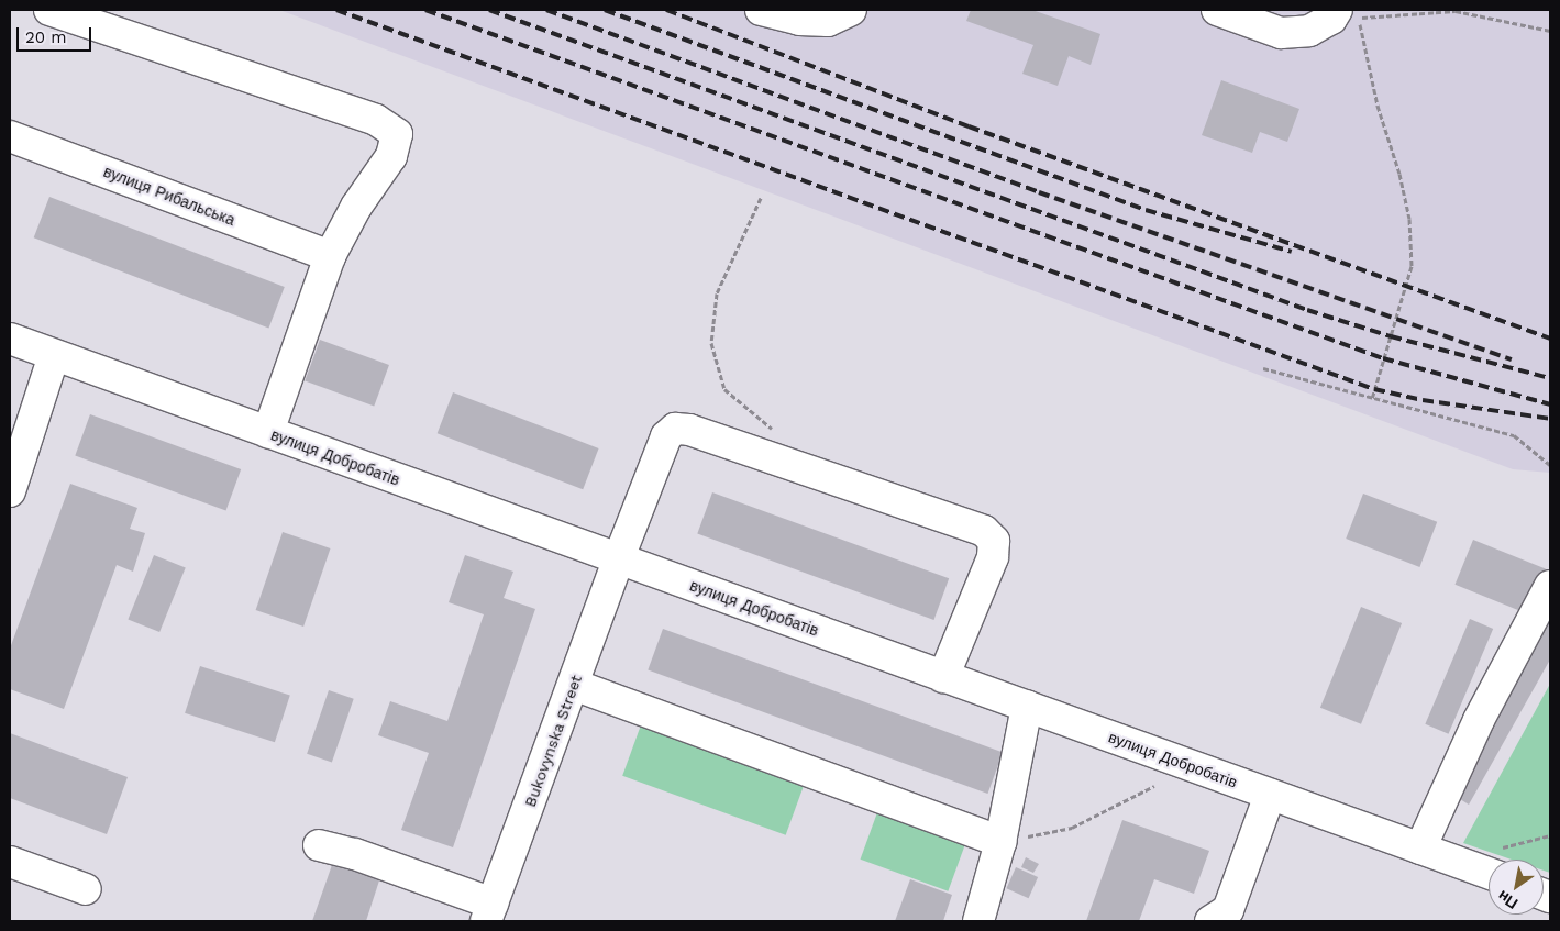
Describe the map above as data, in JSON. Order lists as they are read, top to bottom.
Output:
{
  "streets": {
    "street": ["вулиця Рибальська", "вулиця Добробатів", "Bukovynska Street"]
  },
  "crossings": [
    ["вулиця Добробатів", "Bukovynska Street"]
  ],
  "scale_bar": "20 m",
  "north": "bottom left"
}
